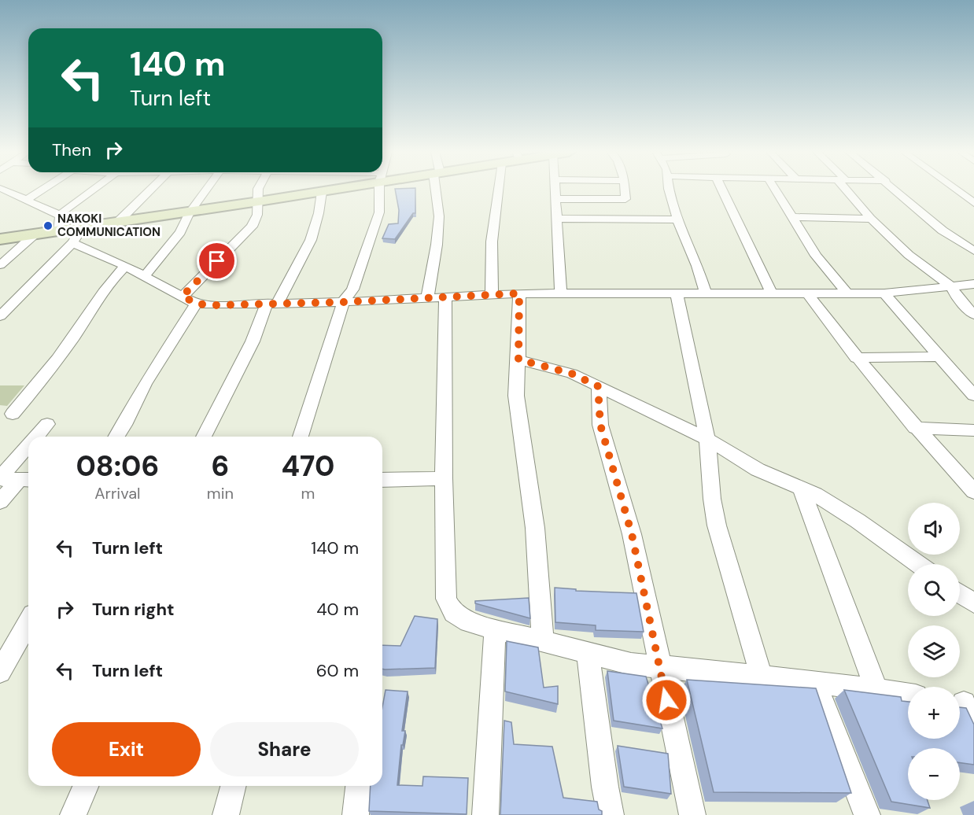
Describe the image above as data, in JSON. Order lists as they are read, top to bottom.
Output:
{
  "places": ["NAKOKI COMMUNICATION"],
  "page": {
    "turn": ["140 m", "Turn left"],
    "then": "Then",
    "eta": [
      "08:06",
      "Arrival",
      "6",
      "min",
      "470",
      "m"
    ],
    "map_buttons": ["+", "−"],
    "list": [
      {
        "name": "Turn left",
        "value": "140 m"
      },
      {
        "name": "Turn right",
        "value": "40 m"
      },
      {
        "name": "Turn left",
        "value": "60 m"
      }
    ],
    "buttons": ["Exit", "Share"]
  }
}
